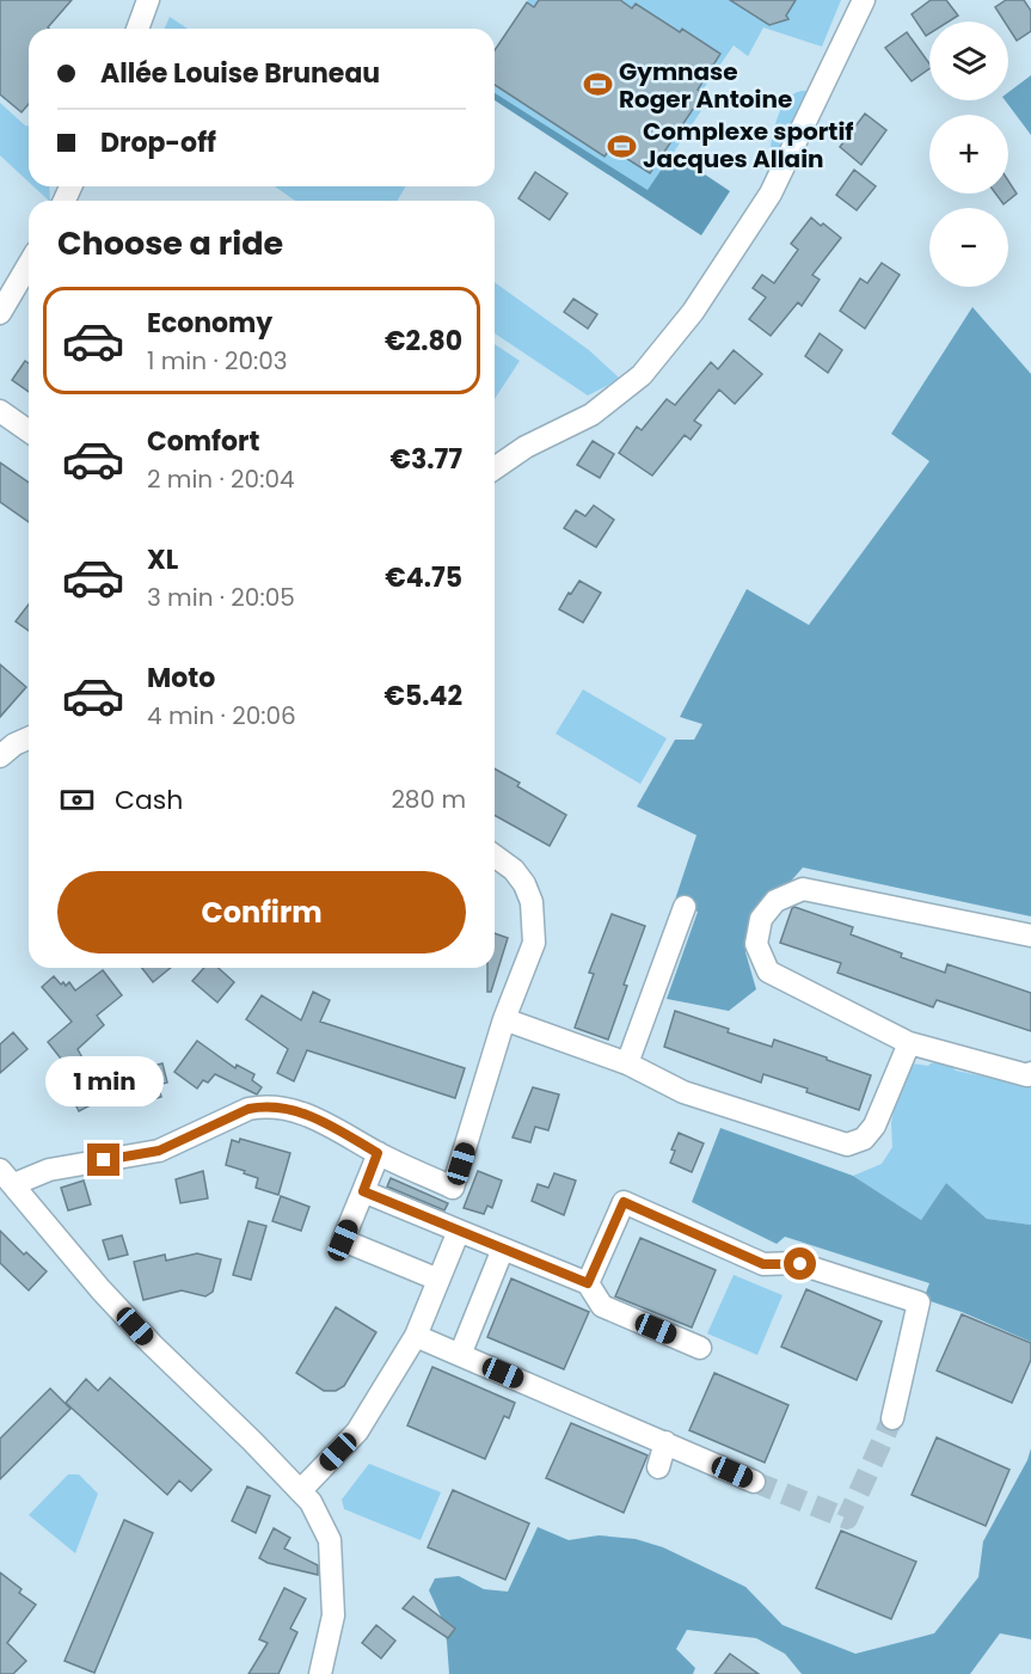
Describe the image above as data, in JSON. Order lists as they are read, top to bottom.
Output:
{
  "places": {
    "sports": ["Gymnase Roger Antoine", "Complexe sportif Jacques Allain"]
  },
  "page": {
    "map_buttons": ["+", "−"],
    "banner": ["Allée Louise Bruneau", "Drop-off"],
    "heading": "Choose a ride",
    "list": [
      {
        "name": "Economy",
        "note": "1 min · 20:03",
        "value": "€2.80"
      },
      {
        "name": "Comfort",
        "note": "2 min · 20:04",
        "value": "€3.77"
      },
      {
        "name": "XL",
        "note": "3 min · 20:05",
        "value": "€4.75"
      },
      {
        "name": "Moto",
        "note": "4 min · 20:06",
        "value": "€5.42"
      }
    ],
    "pay": ["Cash", "280 m"],
    "buttons": "Confirm",
    "bubble": "1 min"
  }
}
